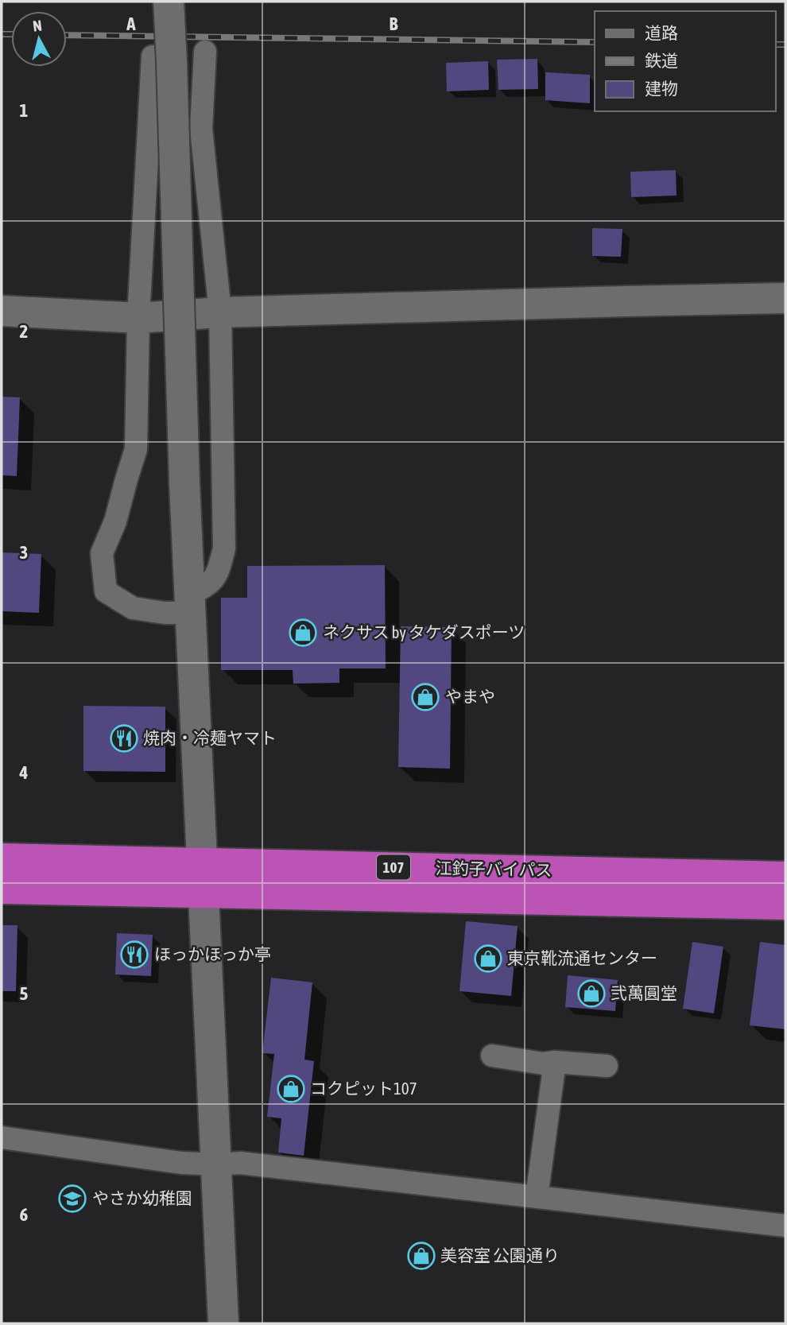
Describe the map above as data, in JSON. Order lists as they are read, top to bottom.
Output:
{
  "streets": {
    "highway": ["107", "江釣子バイパス"]
  },
  "places": {
    "shop": [
      "ネクサス by タケダスポーツ",
      "やまや",
      "東京靴流通センター",
      "弐萬圓堂",
      "コクピット107",
      "美容室 公園通り"
    ],
    "restaurant": ["焼肉・冷麺ヤマト", "ほっかほっか亭"],
    "school or university": ["やさか幼稚園"]
  },
  "legend": ["道路", "鉄道", "建物"],
  "north": "top",
  "grid": {
    "columns": ["A", "B"],
    "rows": [
      "1",
      "2",
      "3",
      "4",
      "5",
      "6"
    ]
  }
}
